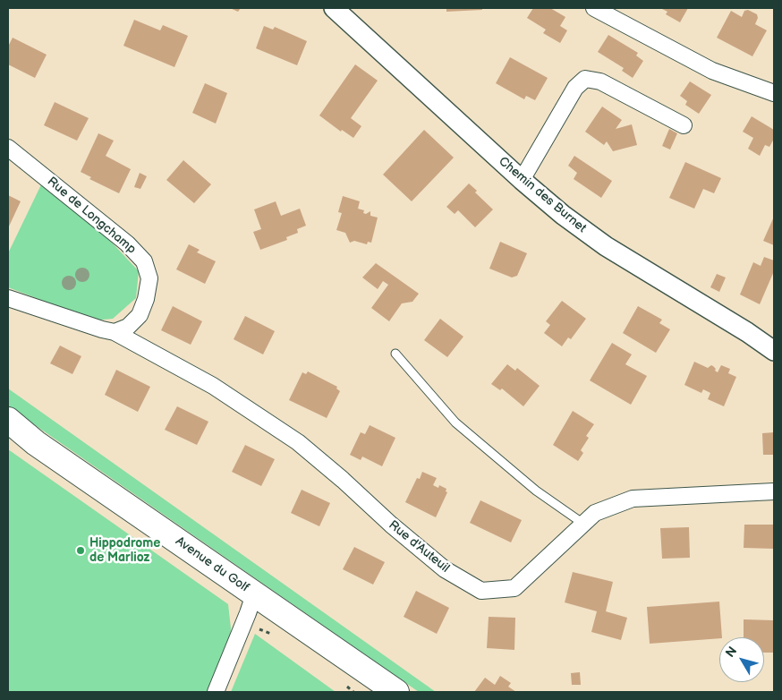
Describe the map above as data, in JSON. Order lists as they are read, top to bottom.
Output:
{
  "streets": {
    "main road": ["Avenue du Golf"],
    "street": ["Chemin des Burnet", "Rue de Longchamp", "Rue d'Auteuil"]
  },
  "crossings": [
    ["Rue de Longchamp", "Rue d'Auteuil"]
  ],
  "places": ["Hippodrome de Marlioz"],
  "north": "top left"
}
